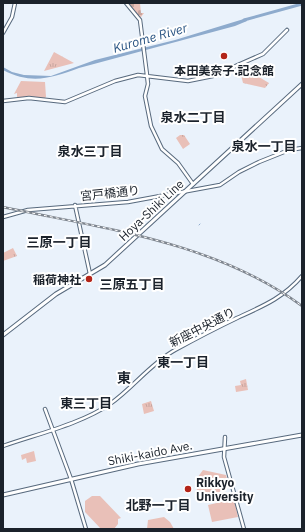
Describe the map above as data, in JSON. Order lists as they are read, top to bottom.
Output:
{
  "streets": {
    "main road": ["Hoya-Shiki Line", "Shiki-kaido Ave."],
    "street": ["宮戸橋通り", "新座中央通り"]
  },
  "crossings": [
    ["宮戸橋通り", "Hoya-Shiki Line"]
  ],
  "districts": [
    "泉水二丁目",
    "泉水一丁目",
    "泉水三丁目",
    "三原一丁目",
    "三原五丁目",
    "東一丁目",
    "東",
    "東三丁目",
    "北野一丁目"
  ],
  "water": ["Kurome River"],
  "places": ["本田美奈子.記念館", "稲荷神社", "Rikkyo University"]
}
